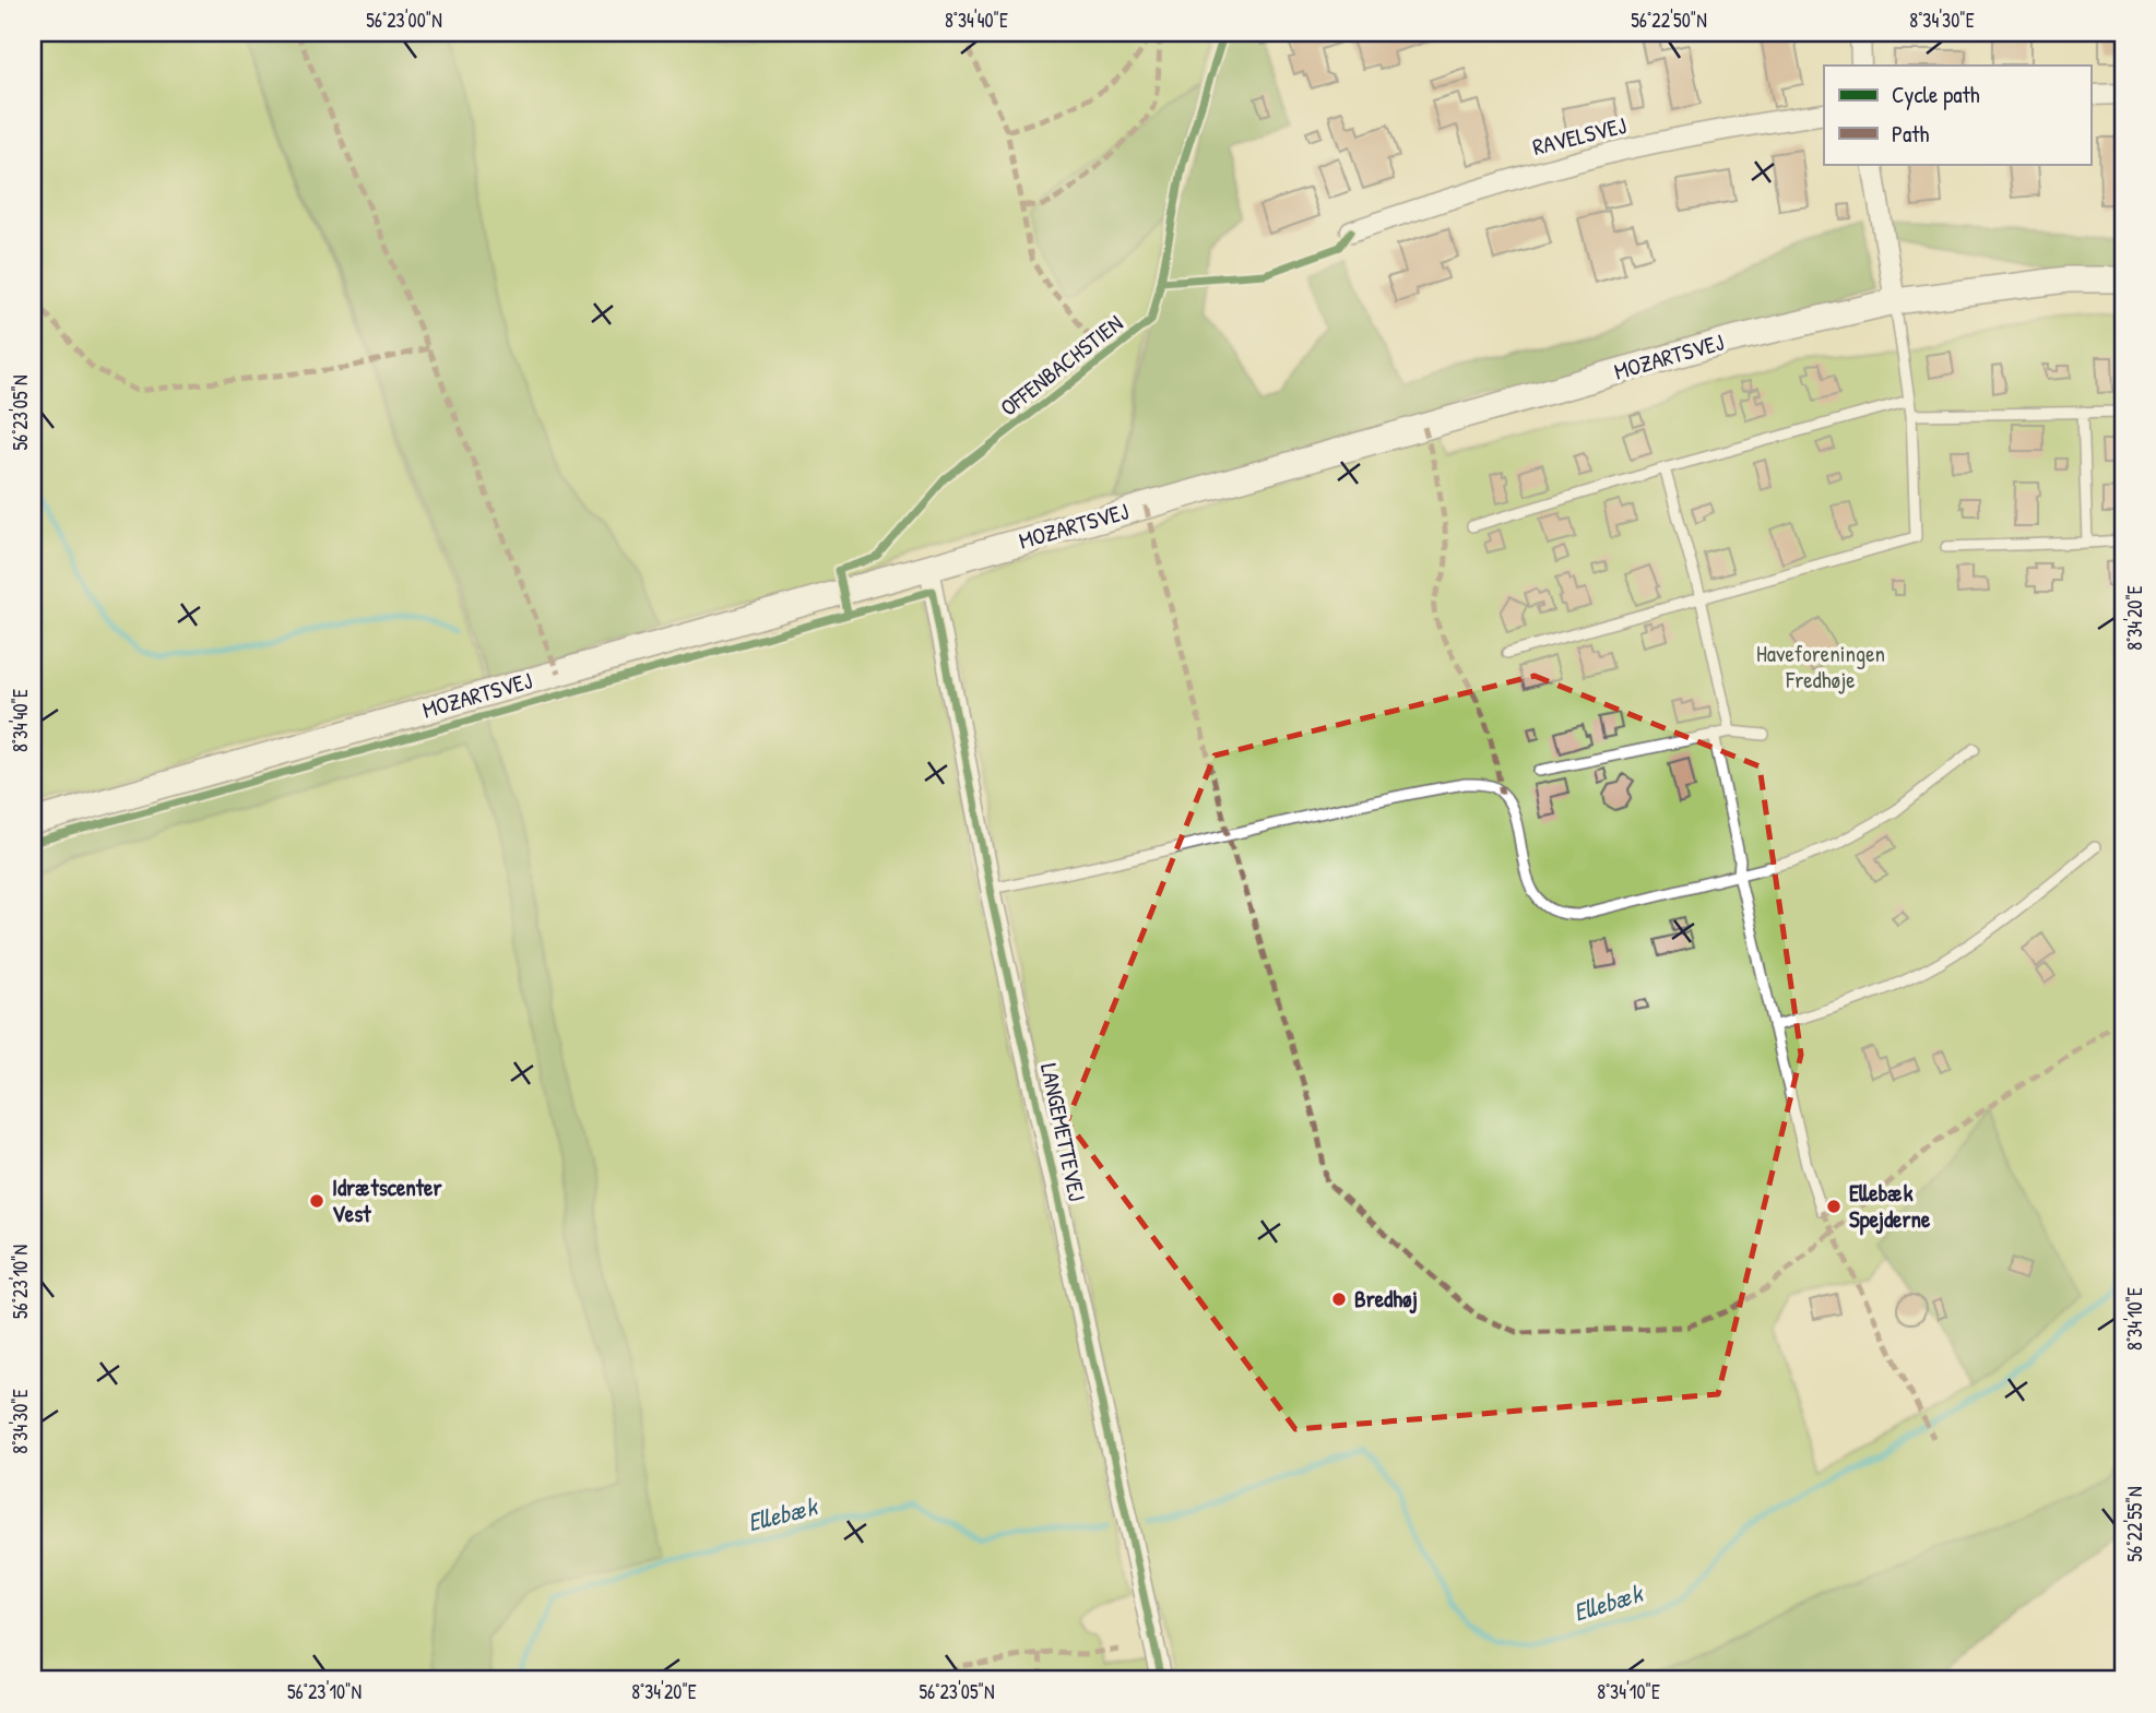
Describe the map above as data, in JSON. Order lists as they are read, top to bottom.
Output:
{
  "streets": {
    "street": ["RAVELSVEJ", "MOZARTSVEJ", "LANGEMETTEVEJ"],
    "cycle path": ["OFFENBACHSTIEN"]
  },
  "crossings": [
    ["MOZARTSVEJ", "LANGEMETTEVEJ"]
  ],
  "water": ["Ellebæk"],
  "parks": ["Haveforeningen Fredhøje"],
  "places": ["Idrætscenter Vest", "Ellebæk Spejderne", "Bredhøj"],
  "legend": ["Cycle path", "Path"],
  "coordinates": [
    "56°23'00\"N",
    "8°34'40\"E",
    "56°22'50\"N",
    "8°34'30\"E",
    "56°23'05\"N",
    "8°34'20\"E",
    "56°23'10\"N",
    "8°34'10\"E",
    "56°22'55\"N"
  ]
}
